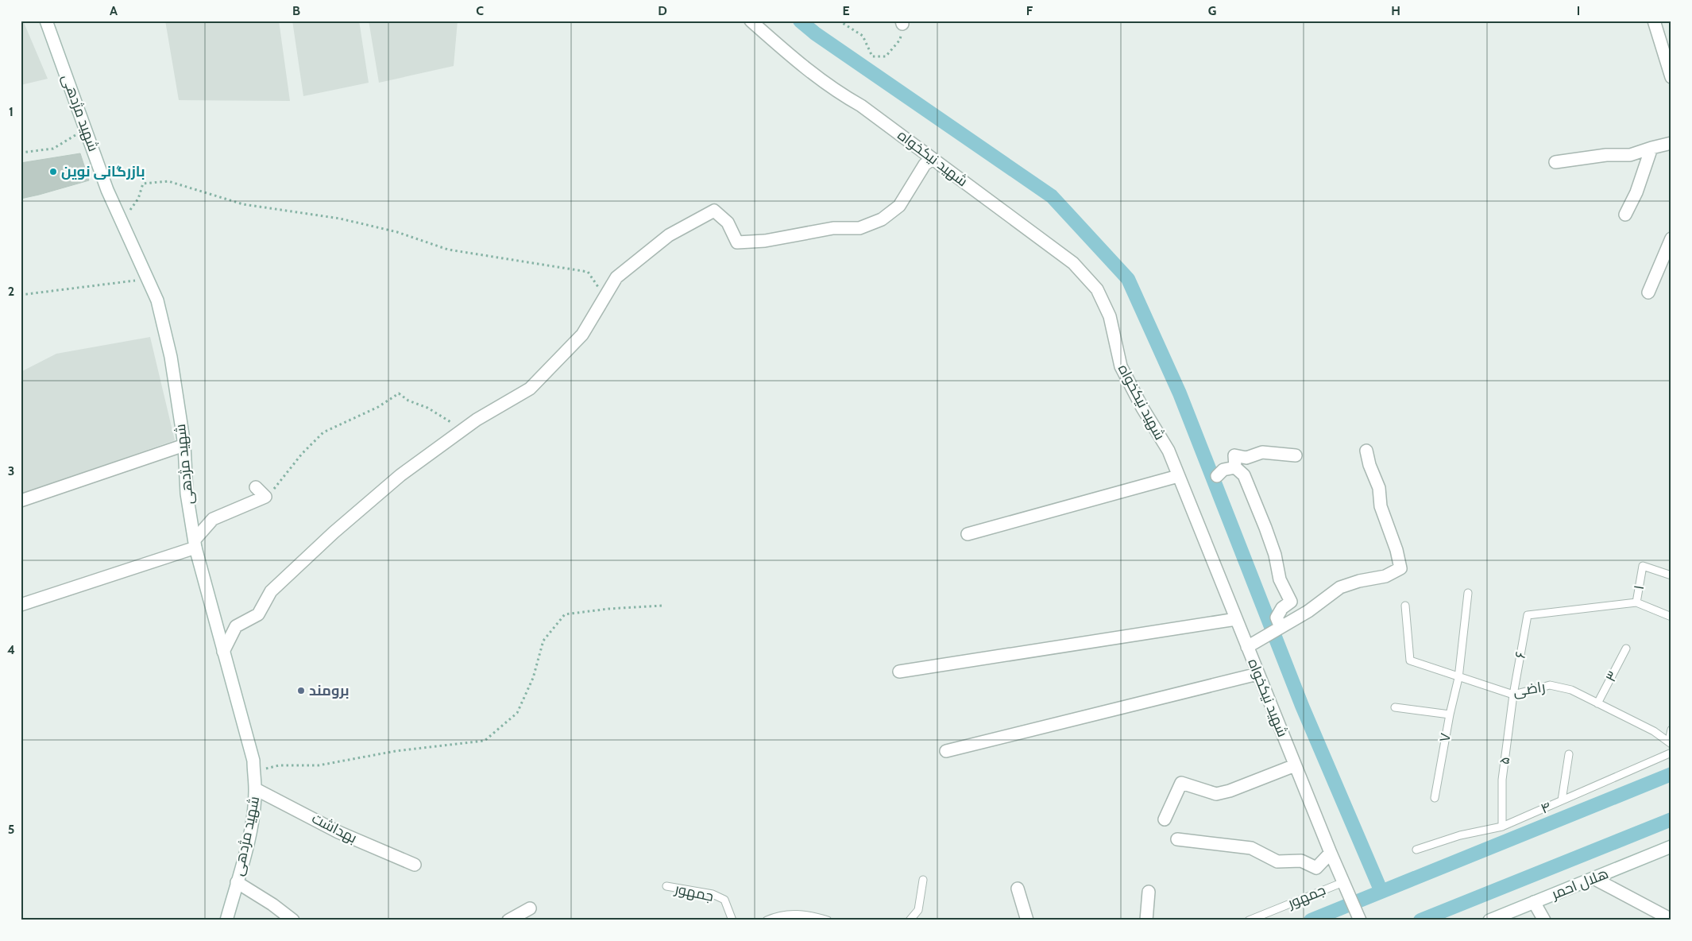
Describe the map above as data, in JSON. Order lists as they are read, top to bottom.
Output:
{
  "streets": {
    "street": [
      "شهید مژدهی",
      "شهید نیکخواه",
      "بهداشت",
      "هلال احمر"
    ],
    "lane": [
      "۱",
      "۶",
      "۳",
      "راضی",
      "۷",
      "۵",
      "۴",
      "جمهور"
    ]
  },
  "crossings": [
    ["شهید مژدهی", "بهداشت"],
    ["شهید نیکخواه", "جمهور"],
    ["۱", "۶"],
    ["۶", "راضی"],
    ["۶", "۵"],
    ["۳", "راضی"],
    ["راضی", "۷"],
    ["راضی", "۵"],
    ["۵", "۴"]
  ],
  "places": ["بازرگانی نوین", "برومند"],
  "grid": {
    "columns": [
      "A",
      "B",
      "C",
      "D",
      "E",
      "F",
      "G",
      "H",
      "I"
    ],
    "rows": [
      "1",
      "2",
      "3",
      "4",
      "5"
    ]
  }
}
